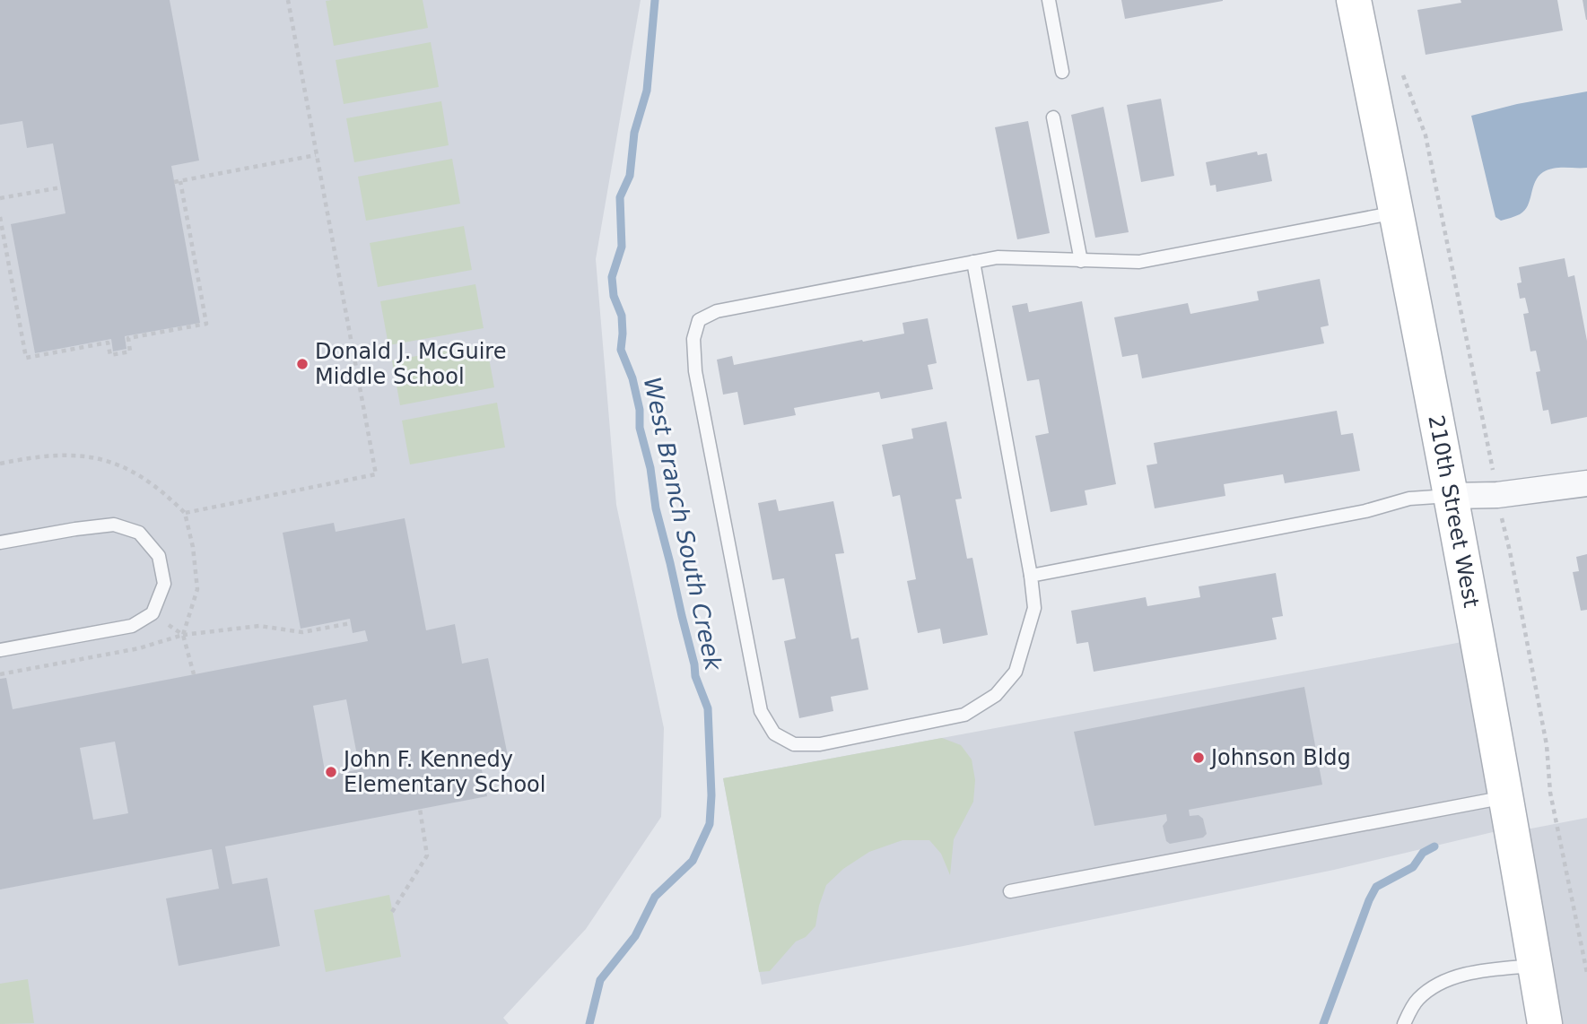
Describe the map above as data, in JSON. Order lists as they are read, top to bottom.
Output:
{
  "streets": {
    "street": ["210th Street West"]
  },
  "water": ["West Branch South Creek"],
  "places": ["Donald J. McGuire Middle School", "Johnson Bldg", "John F. Kennedy Elementary School"]
}
